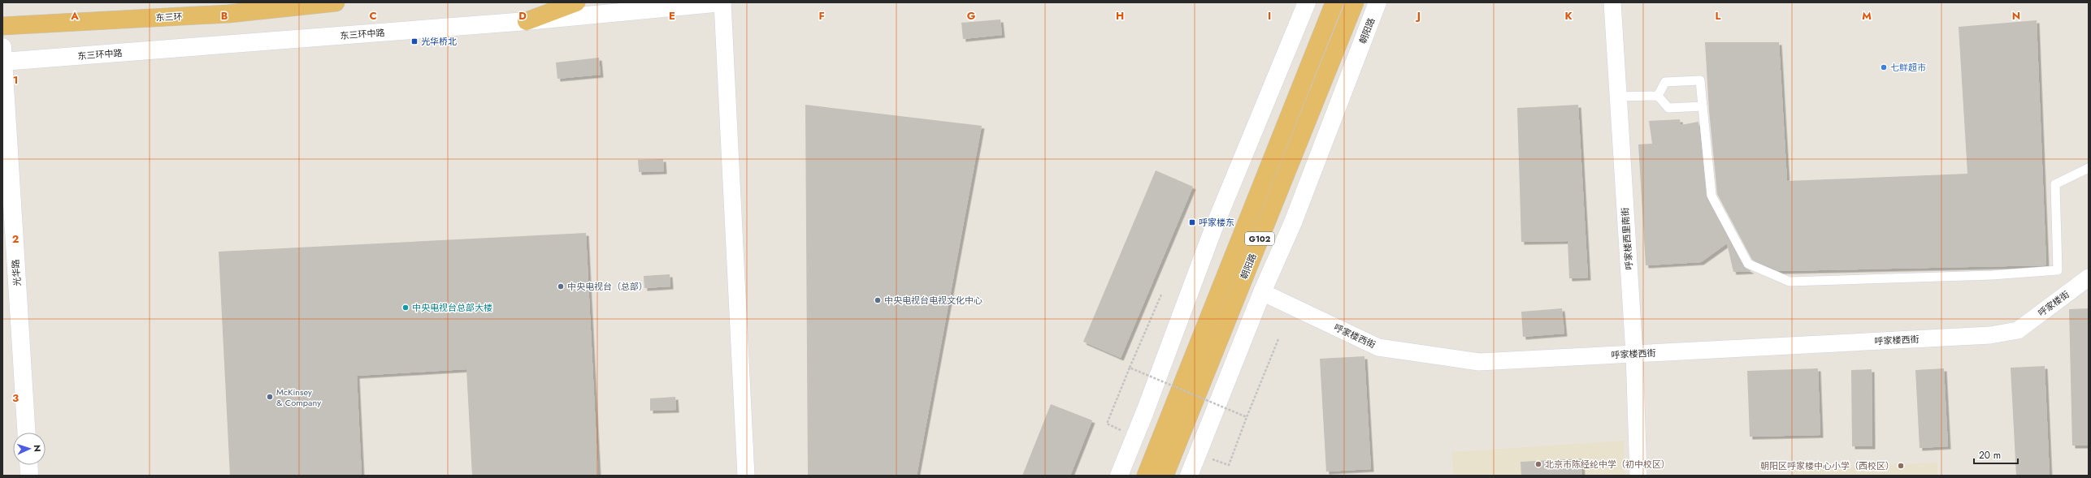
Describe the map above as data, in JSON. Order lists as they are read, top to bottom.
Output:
{
  "streets": {
    "highway": ["东三环", "朝阳路", "G102"],
    "street": [
      "东三环中路",
      "呼家楼西里南街",
      "光华路",
      "呼家楼街",
      "呼家楼西街"
    ]
  },
  "crossings": [
    ["朝阳路", "呼家楼西街"],
    ["东三环中路", "光华路"],
    ["呼家楼西里南街", "呼家楼西街"],
    ["呼家楼街", "呼家楼西街"]
  ],
  "places": {
    "transit": ["光华桥北", "呼家楼东"],
    "other": [
      "七鲜超市",
      "中央电视台（总部）",
      "中央电视台电视文化中心",
      "中央电视台总部大楼",
      "McKinsey & Company",
      "北京市陈经纶中学（初中校区）",
      "朝阳区呼家楼中心小学（西校区）"
    ]
  },
  "scale_bar": "20 m",
  "north": "right",
  "grid": {
    "columns": [
      "A",
      "B",
      "C",
      "D",
      "E",
      "F",
      "G",
      "H",
      "I",
      "J",
      "K",
      "L",
      "M",
      "N"
    ],
    "rows": ["1", "2", "3"]
  }
}
